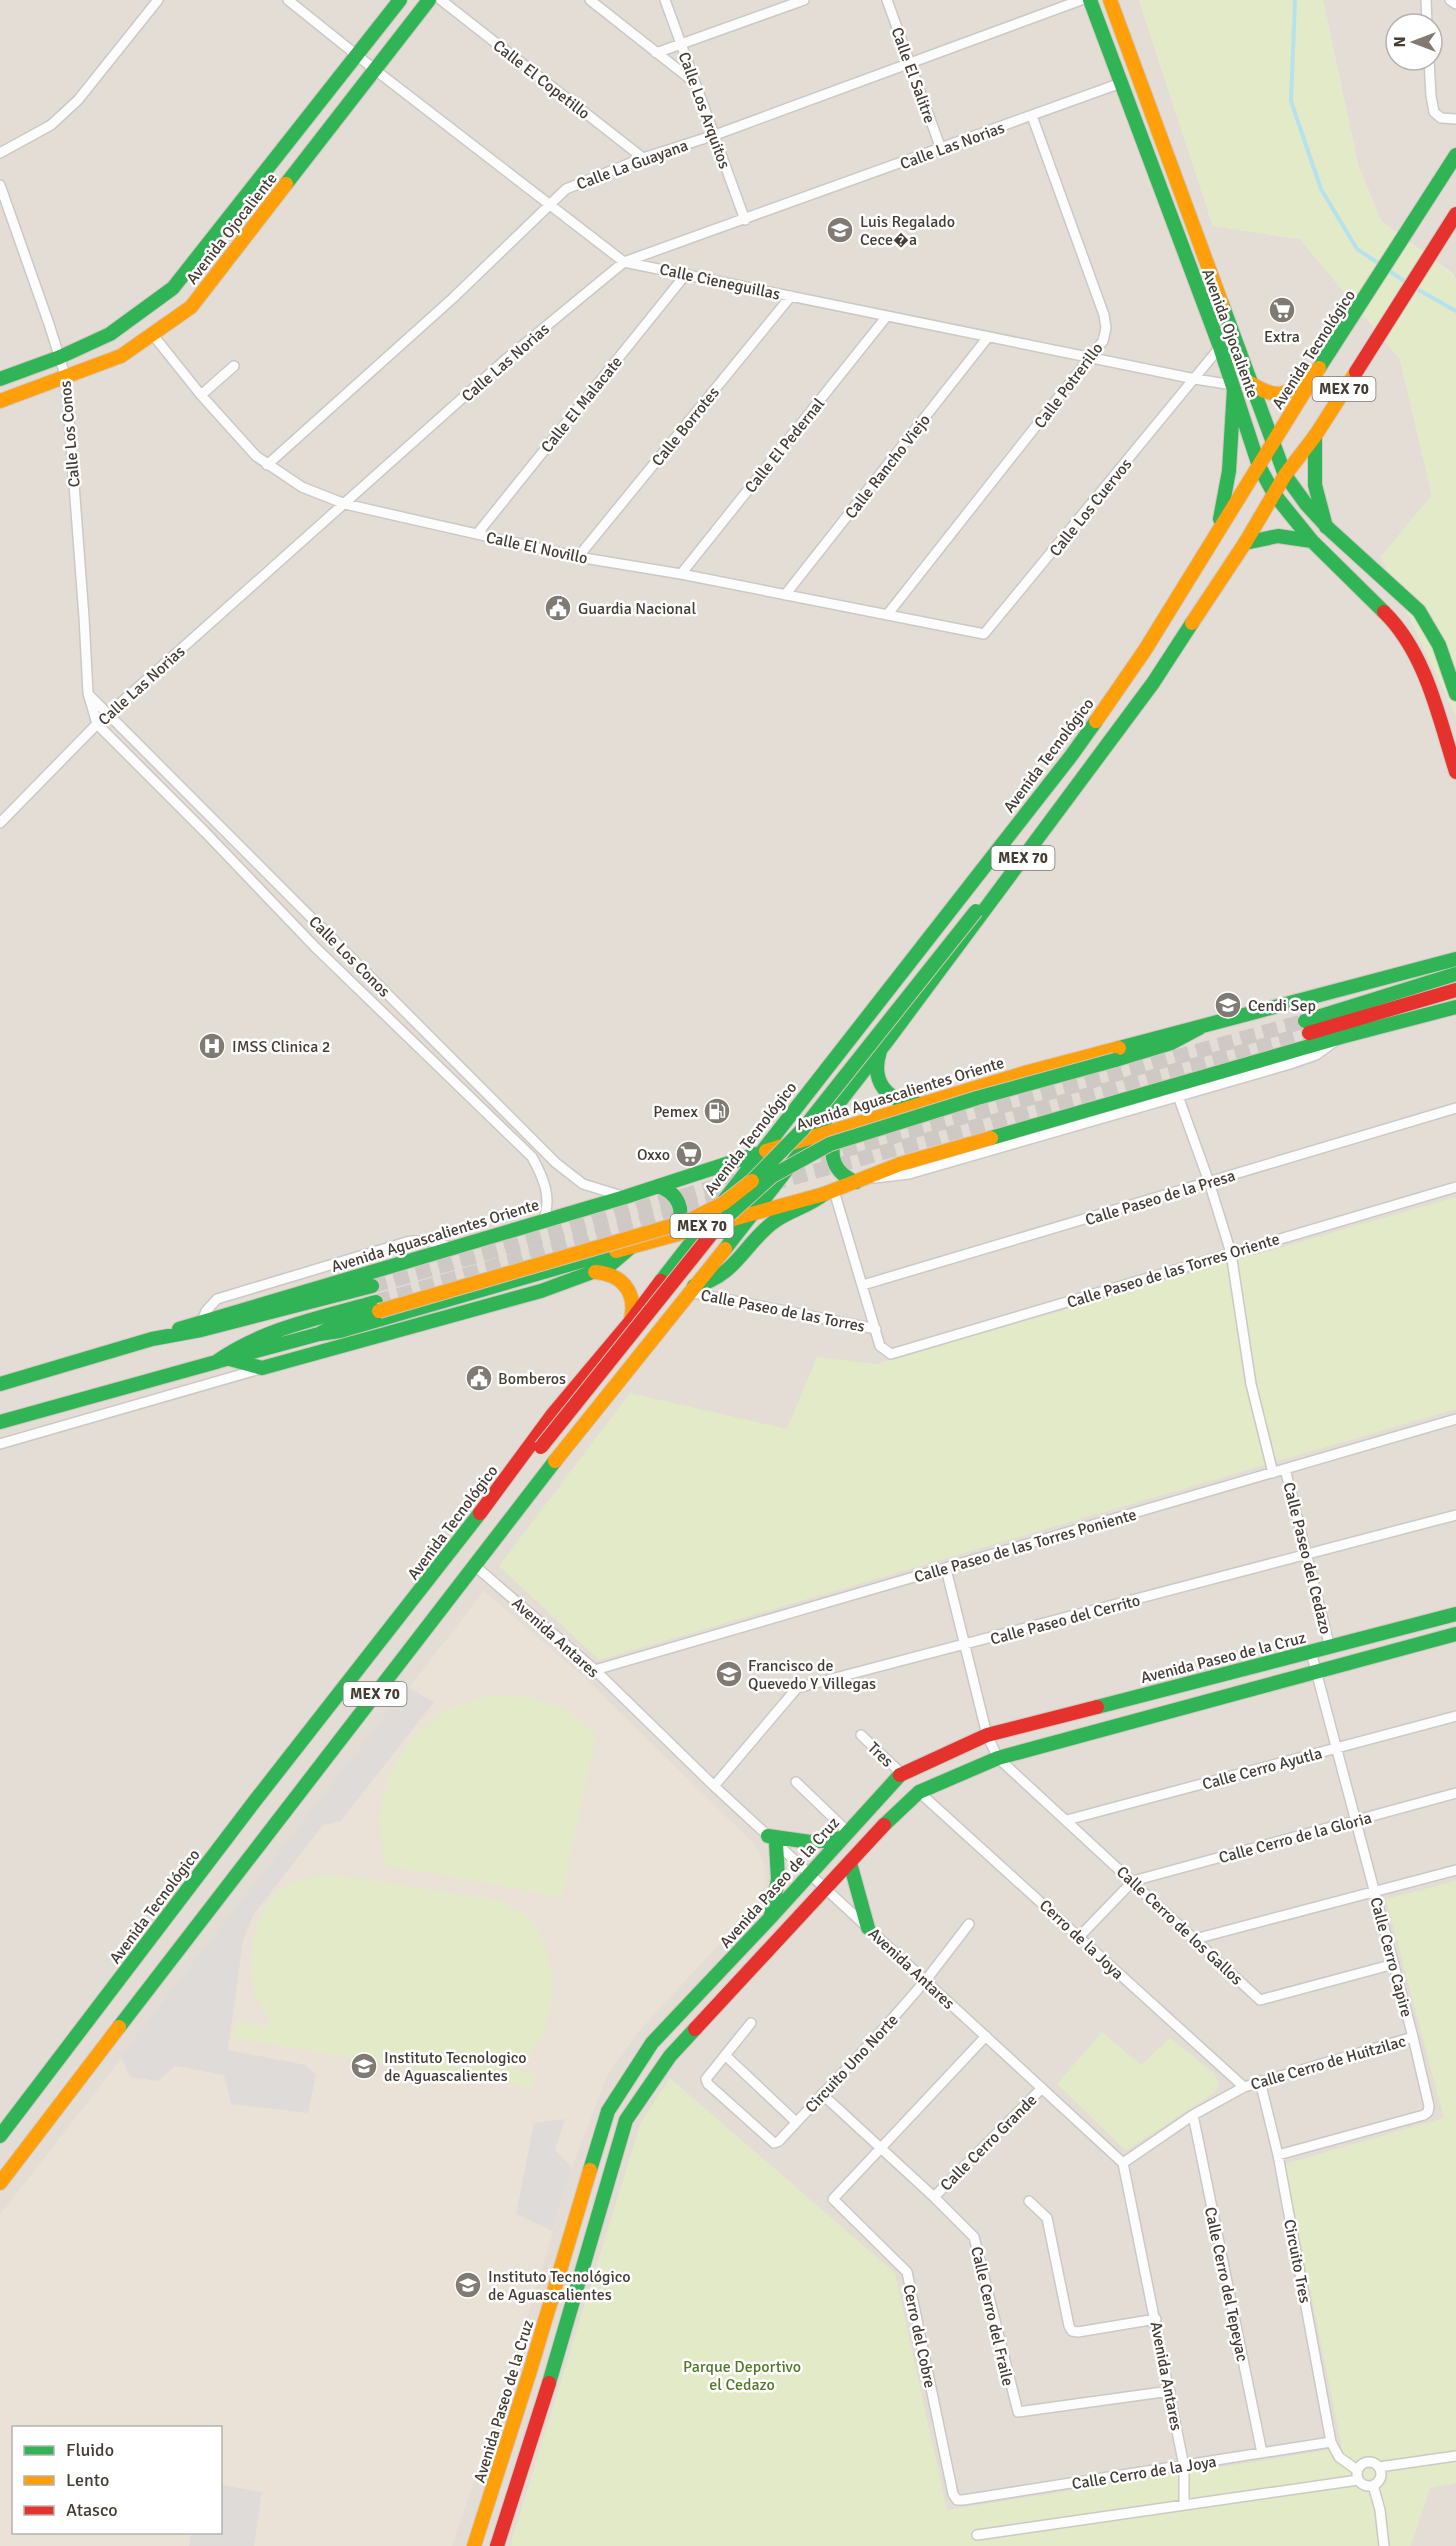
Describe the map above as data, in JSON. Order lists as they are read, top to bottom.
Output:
{
  "streets": {
    "main road": [
      "Avenida Ojocaliente",
      "Avenida Tecnológico",
      "MEX 70",
      "Avenida Aguascalientes Oriente",
      "Avenida Paseo de la Cruz"
    ],
    "street": [
      "Calle El Salitre",
      "Calle El Copetillo",
      "Calle Los Arquitos",
      "Calle Las Norias",
      "Calle La Guayana",
      "Calle Cieneguillas",
      "Calle Potrerillo",
      "Calle El Malacate",
      "Calle Borrotes",
      "Calle Los Conos",
      "Calle El Pedernal",
      "Calle Rancho Viejo",
      "Calle Los Cuervos",
      "Calle El Novillo",
      "Calle Paseo de la Presa",
      "Calle Paseo de las Torres Oriente",
      "Calle Paseo de las Torres",
      "Calle Paseo de las Torres Poniente",
      "Calle Paseo del Cedazo",
      "Calle Paseo del Cerrito",
      "Avenida Antares",
      "Tres",
      "Calle Cerro Ayutla",
      "Calle Cerro de la Gloria",
      "Calle Cerro de los Gallos",
      "Cerro de la Joya",
      "Calle Cerro Capire",
      "Calle Cerro de Huitzilac",
      "Circuito Uno Norte",
      "Calle Cerro Grande",
      "Circuito Tres",
      "Calle Cerro del Tepeyac",
      "Calle Cerro del Fraile",
      "Cerro del Cobre",
      "Calle Cerro de la Joya"
    ]
  },
  "crossings": [
    ["Calle El Salitre", "Calle Las Norias"],
    ["Calle El Salitre", "Calle La Guayana"],
    ["Calle El Copetillo", "Calle La Guayana"],
    ["Calle Los Arquitos", "Calle Las Norias"],
    ["Calle Los Arquitos", "Calle La Guayana"],
    ["Calle Las Norias", "Avenida Ojocaliente"],
    ["Calle Las Norias", "Calle Cieneguillas"],
    ["Calle Las Norias", "Calle Potrerillo"],
    ["Calle Las Norias", "Calle Los Conos"],
    ["Calle Las Norias", "Calle El Novillo"],
    ["Calle La Guayana", "Calle Cieneguillas"],
    ["Calle La Guayana", "Calle El Novillo"],
    ["Avenida Ojocaliente", "Calle Cieneguillas"],
    ["Avenida Ojocaliente", "Avenida Tecnológico"],
    ["Avenida Ojocaliente", "MEX 70"],
    ["Avenida Ojocaliente", "Calle Los Conos"],
    ["Avenida Ojocaliente", "Calle Los Cuervos"],
    ["Avenida Ojocaliente", "Calle El Novillo"],
    ["Calle Cieneguillas", "Calle Potrerillo"],
    ["Calle Cieneguillas", "Calle El Malacate"],
    ["Calle Cieneguillas", "Calle Borrotes"],
    ["Calle Cieneguillas", "Calle El Pedernal"],
    ["Calle Cieneguillas", "Calle Rancho Viejo"],
    ["Calle Cieneguillas", "Calle Los Cuervos"],
    ["Avenida Tecnológico", "Avenida Aguascalientes Oriente"],
    ["Calle Potrerillo", "Calle El Novillo"],
    ["MEX 70", "Avenida Aguascalientes Oriente"],
    ["MEX 70", "Calle Paseo de las Torres"],
    ["MEX 70", "Avenida Antares"],
    ["Calle El Malacate", "Calle El Novillo"],
    ["Calle Borrotes", "Calle El Novillo"],
    ["Calle Los Conos", "Avenida Aguascalientes Oriente"],
    ["Calle El Pedernal", "Calle El Novillo"],
    ["Calle Rancho Viejo", "Calle El Novillo"],
    ["Calle Los Cuervos", "Calle El Novillo"],
    ["Calle Paseo de las Torres Oriente", "Calle Paseo de las Torres"],
    ["Calle Paseo de las Torres Poniente", "Calle Paseo del Cedazo"],
    ["Calle Paseo de las Torres Poniente", "Avenida Antares"],
    ["Calle Paseo del Cedazo", "Calle Paseo del Cerrito"],
    ["Calle Paseo del Cedazo", "Avenida Paseo de la Cruz"],
    ["Calle Paseo del Cerrito", "Avenida Antares"],
    ["Avenida Antares", "Avenida Paseo de la Cruz"],
    ["Avenida Antares", "Calle Cerro de Huitzilac"],
    ["Avenida Antares", "Circuito Uno Norte"],
    ["Avenida Antares", "Calle Cerro Grande"],
    ["Avenida Antares", "Calle Cerro del Fraile"],
    ["Avenida Antares", "Calle Cerro de la Joya"],
    ["Avenida Paseo de la Cruz", "Tres"],
    ["Avenida Paseo de la Cruz", "Calle Cerro Capire"],
    ["Calle Cerro Ayutla", "Calle Cerro de los Gallos"],
    ["Calle Cerro Ayutla", "Calle Cerro Capire"],
    ["Calle Cerro de la Gloria", "Calle Cerro de los Gallos"],
    ["Calle Cerro de la Gloria", "Calle Cerro Capire"],
    ["Calle Cerro de los Gallos", "Calle Cerro Capire"],
    ["Cerro de la Joya", "Calle Cerro de Huitzilac"],
    ["Calle Cerro Capire", "Calle Cerro de Huitzilac"],
    ["Calle Cerro Capire", "Circuito Tres"],
    ["Calle Cerro de Huitzilac", "Circuito Tres"],
    ["Calle Cerro de Huitzilac", "Calle Cerro del Tepeyac"],
    ["Circuito Uno Norte", "Calle Cerro del Fraile"],
    ["Calle Cerro Grande", "Calle Cerro del Fraile"],
    ["Circuito Tres", "Calle Cerro de la Joya"],
    ["Calle Cerro del Tepeyac", "Calle Cerro de la Joya"],
    ["Calle Cerro del Fraile", "Cerro del Cobre"],
    ["Cerro del Cobre", "Calle Cerro de la Joya"]
  ],
  "parks": ["Parque Deportivo el Cedazo"],
  "places": {
    "school or university": [
      "Luis Regalado Cece�a",
      "Cendi Sep",
      "Francisco de Quevedo Y Villegas",
      "Instituto Tecnologico de Aguascalientes",
      "Instituto Tecnológico de Aguascalientes"
    ],
    "supermarket": ["Extra", "Oxxo"],
    "public building": ["Guardia Nacional", "Bomberos"],
    "hospital": ["IMSS Clinica 2"],
    "fuel station": ["Pemex"]
  },
  "legend": ["Fluido", "Lento", "Atasco"],
  "north": "left"
}
